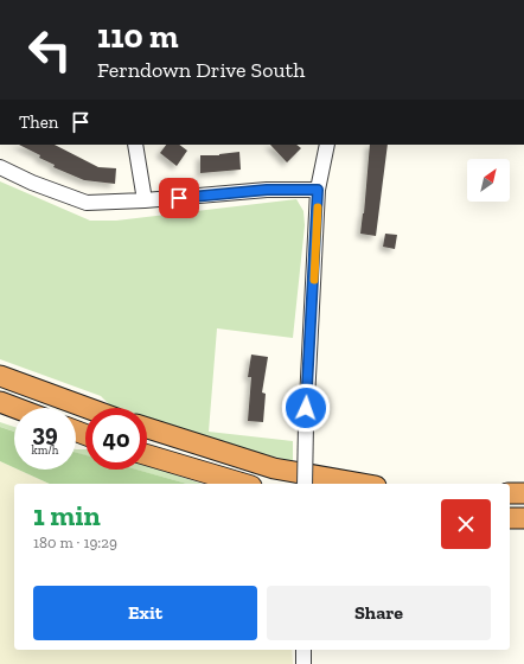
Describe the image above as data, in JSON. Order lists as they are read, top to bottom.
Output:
{
  "north": "top right",
  "page": {
    "turn": ["110 m", "Ferndown Drive South"],
    "then": "Then",
    "speed": "39 km/h",
    "limit": "40",
    "heading": ["1 min", "180 m · 19:29"],
    "buttons": ["Exit", "Share"]
  }
}
